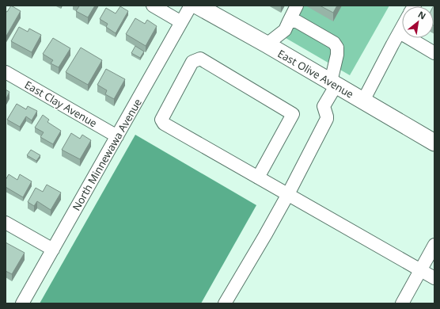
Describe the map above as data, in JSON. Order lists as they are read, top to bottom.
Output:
{
  "streets": {
    "main road": ["East Olive Avenue"],
    "street": ["East Clay Avenue", "North Minnewawa Avenue"]
  },
  "crossings": [
    ["East Clay Avenue", "North Minnewawa Avenue"]
  ],
  "north": "top right"
}
